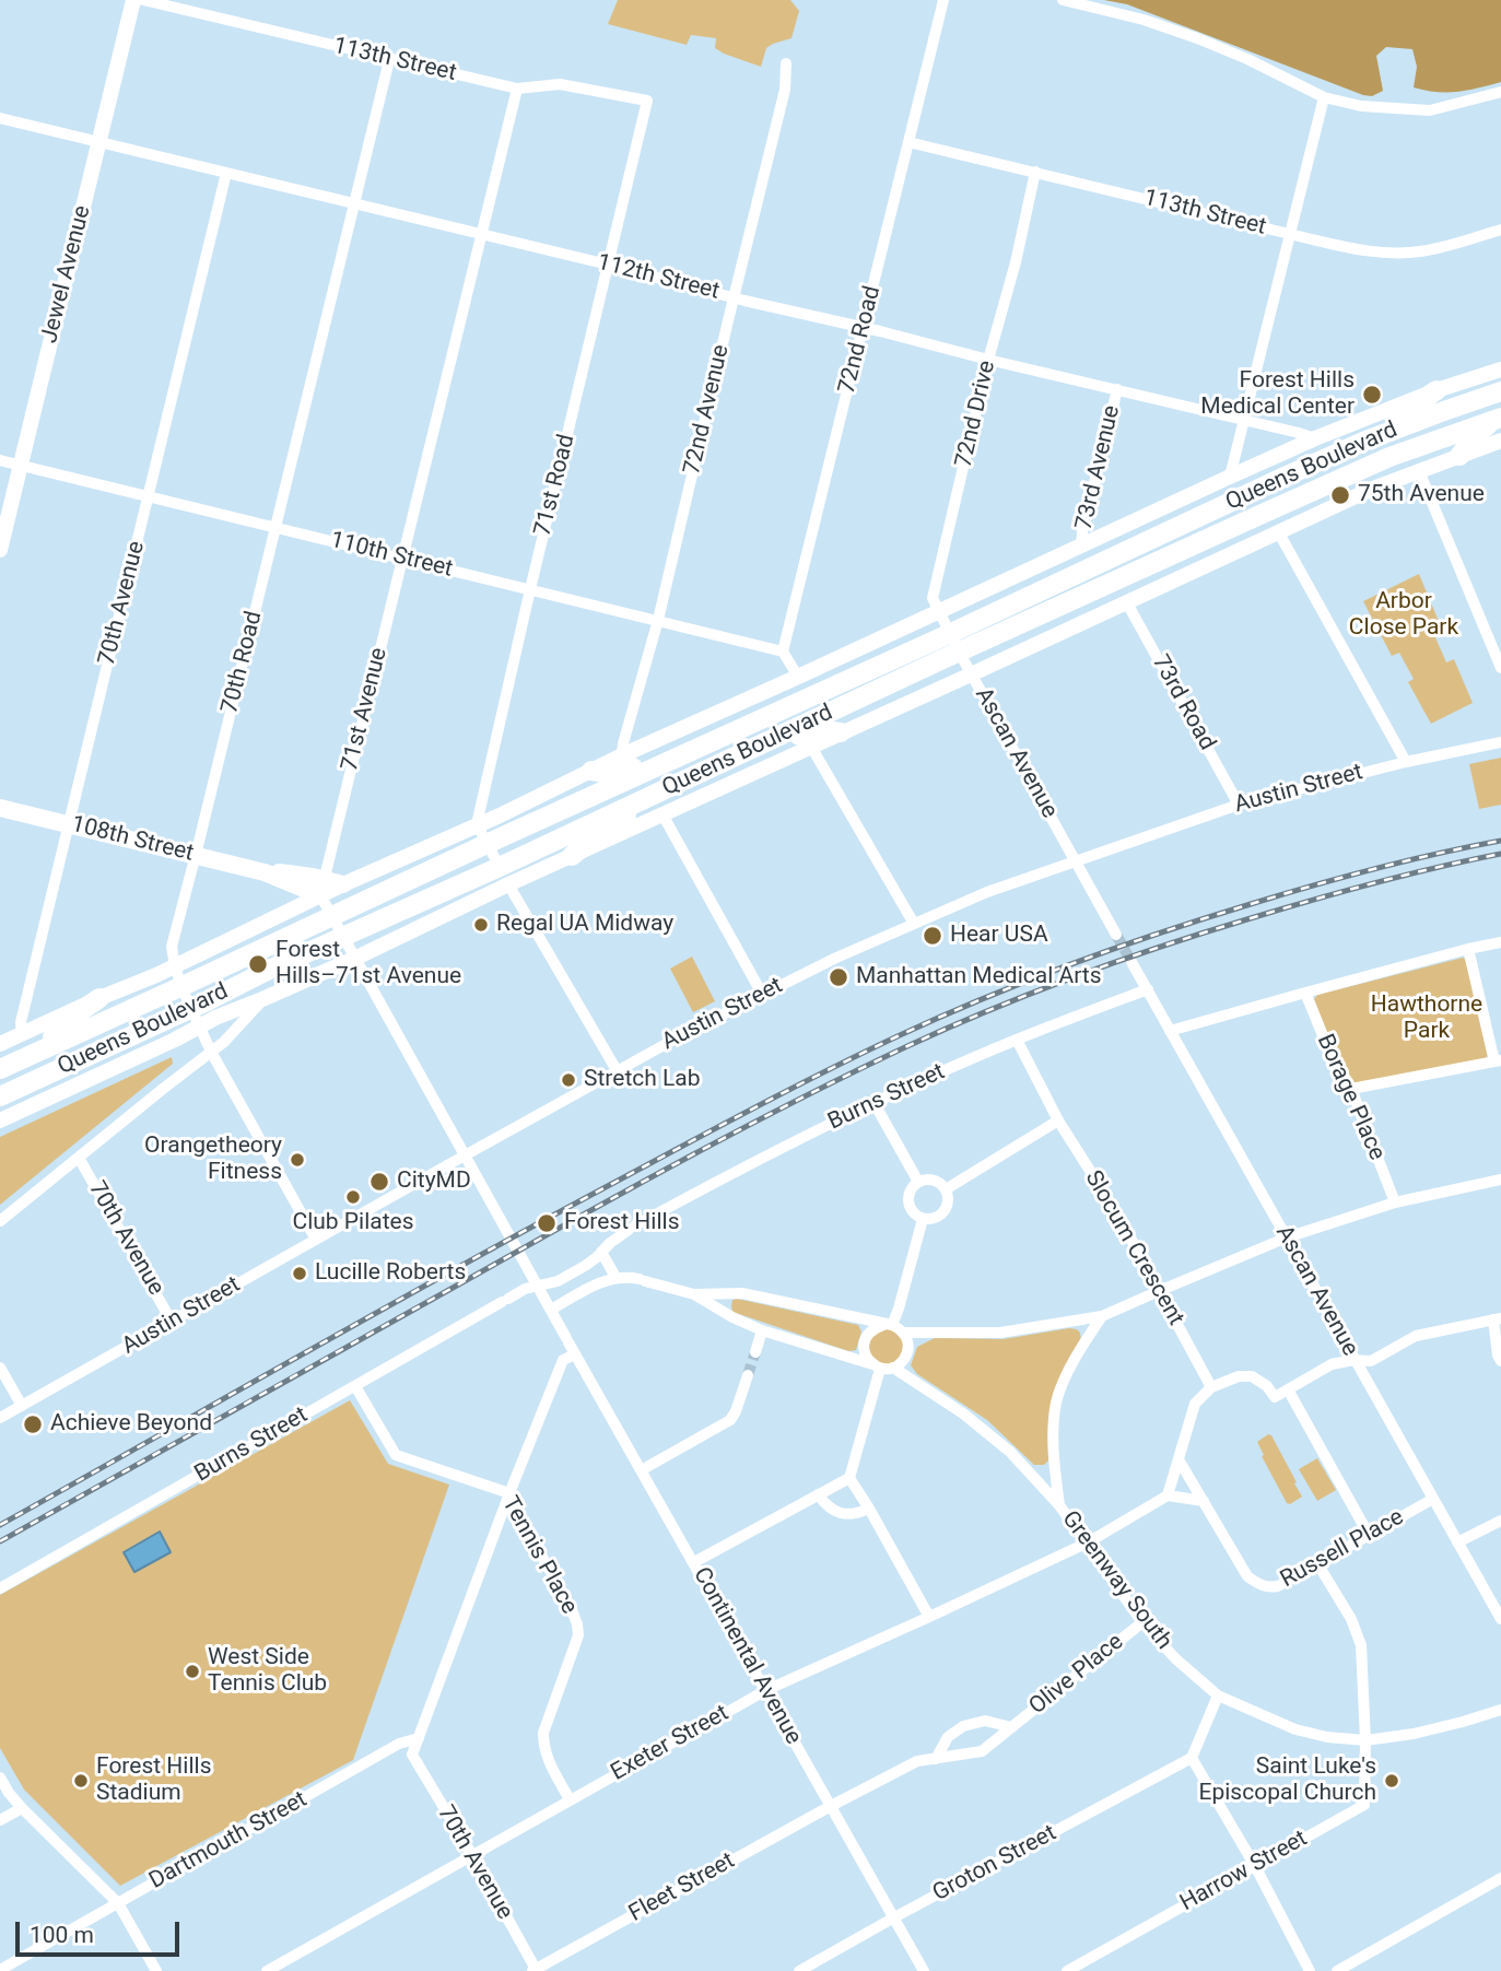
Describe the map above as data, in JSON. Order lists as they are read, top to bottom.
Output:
{
  "streets": {
    "main road": ["Queens Boulevard", "108th Street"],
    "street": [
      "113th Street",
      "Jewel Avenue",
      "112th Street",
      "72nd Road",
      "72nd Avenue",
      "72nd Drive",
      "73rd Avenue",
      "71st Road",
      "110th Street",
      "70th Avenue",
      "70th Road",
      "73rd Road",
      "71st Avenue",
      "Ascan Avenue",
      "Austin Street",
      "Burns Street",
      "Borage Place",
      "Slocum Crescent",
      "Russell Place",
      "Tennis Place",
      "Greenway South",
      "Continental Avenue",
      "Olive Place",
      "Exeter Street",
      "Dartmouth Street",
      "Groton Street",
      "Harrow Street",
      "Fleet Street"
    ]
  },
  "crossings": [
    ["113th Street", "72nd Road"],
    ["113th Street", "72nd Drive"],
    ["113th Street", "71st Road"],
    ["113th Street", "70th Road"],
    ["113th Street", "71st Avenue"],
    ["Jewel Avenue", "112th Street"],
    ["Jewel Avenue", "110th Street"],
    ["112th Street", "72nd Road"],
    ["112th Street", "72nd Avenue"],
    ["112th Street", "72nd Drive"],
    ["112th Street", "Queens Boulevard"],
    ["112th Street", "73rd Avenue"],
    ["112th Street", "71st Road"],
    ["112th Street", "70th Avenue"],
    ["112th Street", "70th Road"],
    ["112th Street", "71st Avenue"],
    ["72nd Road", "110th Street"],
    ["72nd Avenue", "Queens Boulevard"],
    ["72nd Avenue", "110th Street"],
    ["72nd Drive", "Queens Boulevard"],
    ["72nd Drive", "Ascan Avenue"],
    ["Queens Boulevard", "73rd Avenue"],
    ["Queens Boulevard", "71st Road"],
    ["Queens Boulevard", "70th Avenue"],
    ["Queens Boulevard", "70th Road"],
    ["Queens Boulevard", "73rd Road"],
    ["Queens Boulevard", "71st Avenue"],
    ["Queens Boulevard", "Ascan Avenue"],
    ["Queens Boulevard", "108th Street"],
    ["71st Road", "110th Street"],
    ["110th Street", "70th Avenue"],
    ["110th Street", "70th Road"],
    ["110th Street", "71st Avenue"],
    ["70th Avenue", "Austin Street"],
    ["70th Avenue", "108th Street"],
    ["70th Avenue", "Exeter Street"],
    ["70th Avenue", "Dartmouth Street"],
    ["70th Avenue", "Fleet Street"],
    ["70th Road", "Austin Street"],
    ["70th Road", "108th Street"],
    ["73rd Road", "Austin Street"],
    ["71st Avenue", "108th Street"],
    ["Ascan Avenue", "Austin Street"],
    ["Ascan Avenue", "Burns Street"],
    ["Ascan Avenue", "Russell Place"],
    ["Burns Street", "Slocum Crescent"],
    ["Burns Street", "Tennis Place"],
    ["Burns Street", "Continental Avenue"],
    ["Tennis Place", "Exeter Street"],
    ["Greenway South", "Olive Place"],
    ["Greenway South", "Exeter Street"],
    ["Greenway South", "Harrow Street"],
    ["Continental Avenue", "Olive Place"],
    ["Continental Avenue", "Exeter Street"],
    ["Continental Avenue", "Groton Street"],
    ["Continental Avenue", "Fleet Street"],
    ["Olive Place", "Fleet Street"]
  ],
  "parks": ["Arbor Close Park", "Hawthorne Park"],
  "places": [
    "Forest Hills Medical Center",
    "75th Avenue",
    "Regal UA Midway",
    "Hear USA",
    "Forest Hills–71st Avenue",
    "Manhattan Medical Arts",
    "Stretch Lab",
    "Orangetheory Fitness",
    "CityMD",
    "Club Pilates",
    "Forest Hills",
    "Lucille Roberts",
    "Achieve Beyond",
    "West Side Tennis Club",
    "Forest Hills Stadium",
    "Saint Luke's Episcopal Church"
  ],
  "scale_bar": "100 m"
}
